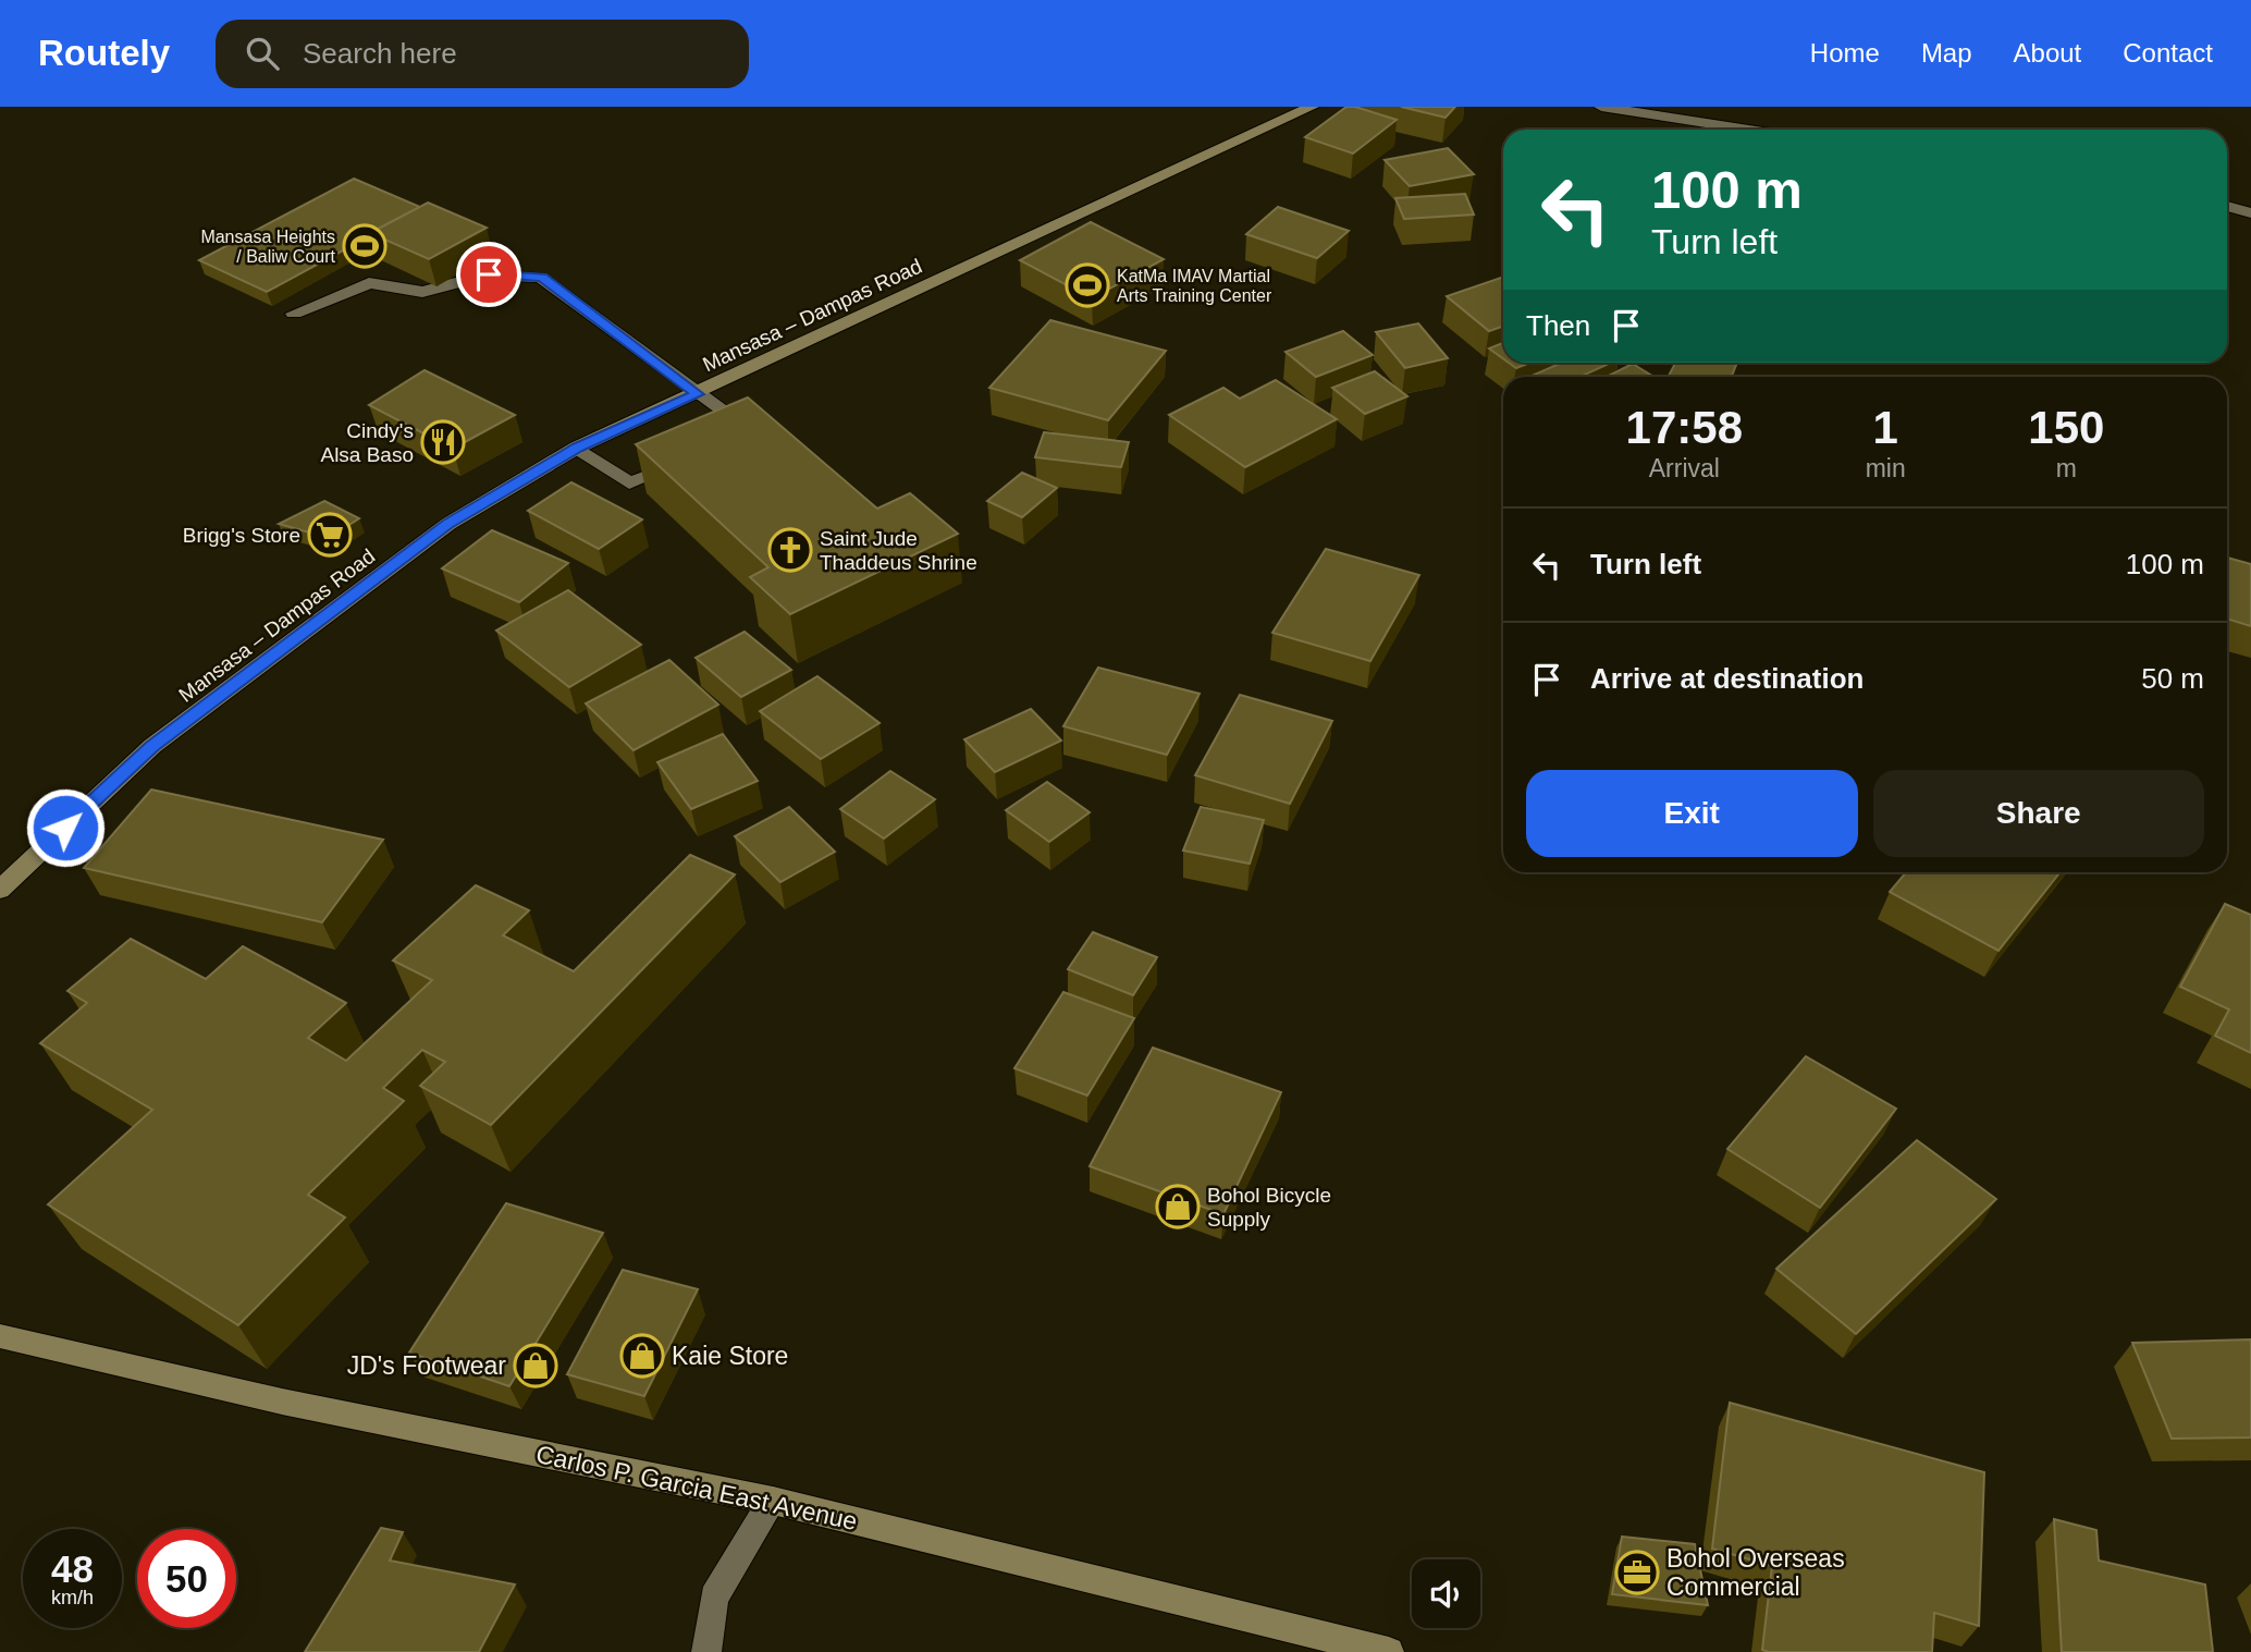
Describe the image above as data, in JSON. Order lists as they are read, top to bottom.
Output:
{
  "streets": {
    "main road": ["Mansasa – Dampas Road", "Carlos P. Garcia East Avenue"]
  },
  "places": {
    "sports": ["Mansasa Heights / Baliw Court", "KatMa IMAV Martial Arts Training Center"],
    "restaurant": ["Cindy's Alsa Baso"],
    "supermarket": ["Brigg's Store"],
    "church": ["Saint Jude Thaddeus Shrine"],
    "shop": ["Bohol Bicycle Supply", "Kaie Store", "JD's Footwear"],
    "office": ["Bohol Overseas Commercial"]
  },
  "page": {
    "header": "Routely",
    "search": "Search here",
    "nav": [
      "Home",
      "Map",
      "About",
      "Contact"
    ],
    "turn": ["100 m", "Turn left"],
    "then": "Then",
    "eta": [
      "17:58",
      "Arrival",
      "1",
      "min",
      "150",
      "m"
    ],
    "list": [
      {
        "name": "Turn left",
        "value": "100 m"
      },
      {
        "name": "Arrive at destination",
        "value": "50 m"
      }
    ],
    "buttons": ["Exit", "Share"],
    "speed": "48 km/h",
    "limit": "50"
  }
}
